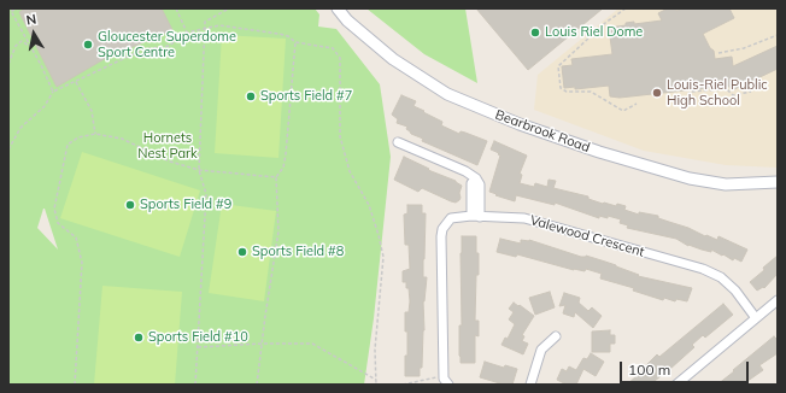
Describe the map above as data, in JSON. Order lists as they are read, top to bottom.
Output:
{
  "streets": {
    "street": ["Bearbrook Road", "Valewood Crescent"]
  },
  "parks": ["Hornets Nest Park"],
  "places": [
    "Louis Riel Dome",
    "Gloucester Superdome Sport Centre",
    "Louis-Riel Public High School",
    "Sports Field #7",
    "Sports Field #9",
    "Sports Field #8",
    "Sports Field #10"
  ],
  "scale_bar": "100 m",
  "north": "top"
}
